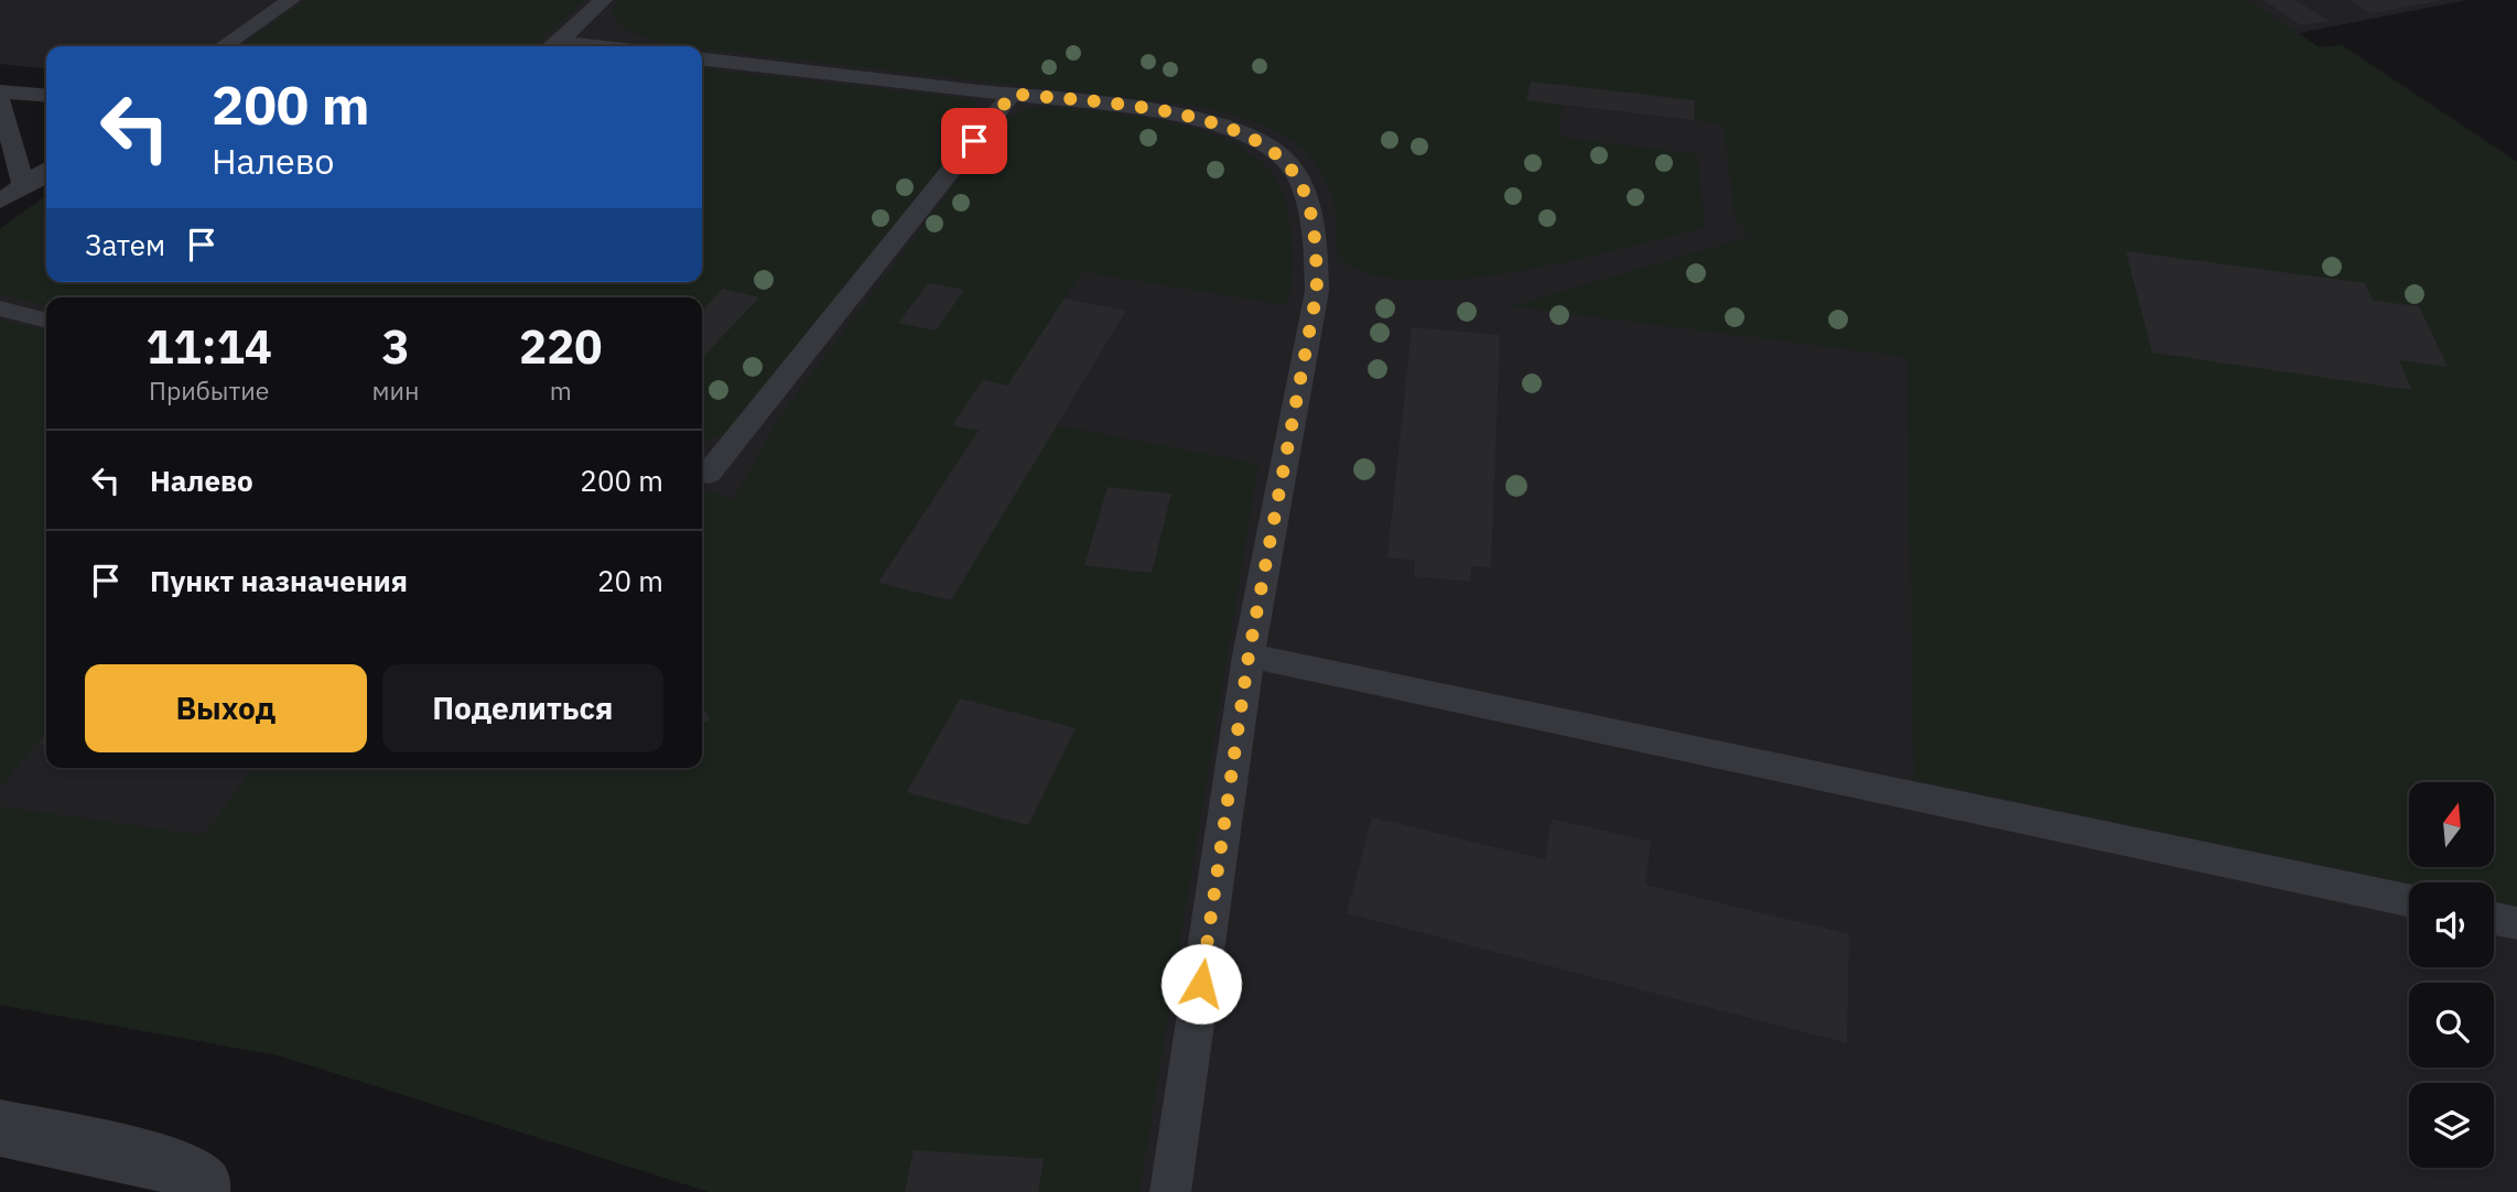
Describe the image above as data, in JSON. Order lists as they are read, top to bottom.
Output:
{
  "north": "top",
  "page": {
    "turn": ["200 m", "Налево"],
    "then": "Затем",
    "eta": [
      "11:14",
      "Прибытие",
      "3",
      "мин",
      "220",
      "m"
    ],
    "list": [
      {
        "name": "Налево",
        "value": "200 m"
      },
      {
        "name": "Пункт назначения",
        "value": "20 m"
      }
    ],
    "buttons": ["Выход", "Поделиться"]
  }
}
